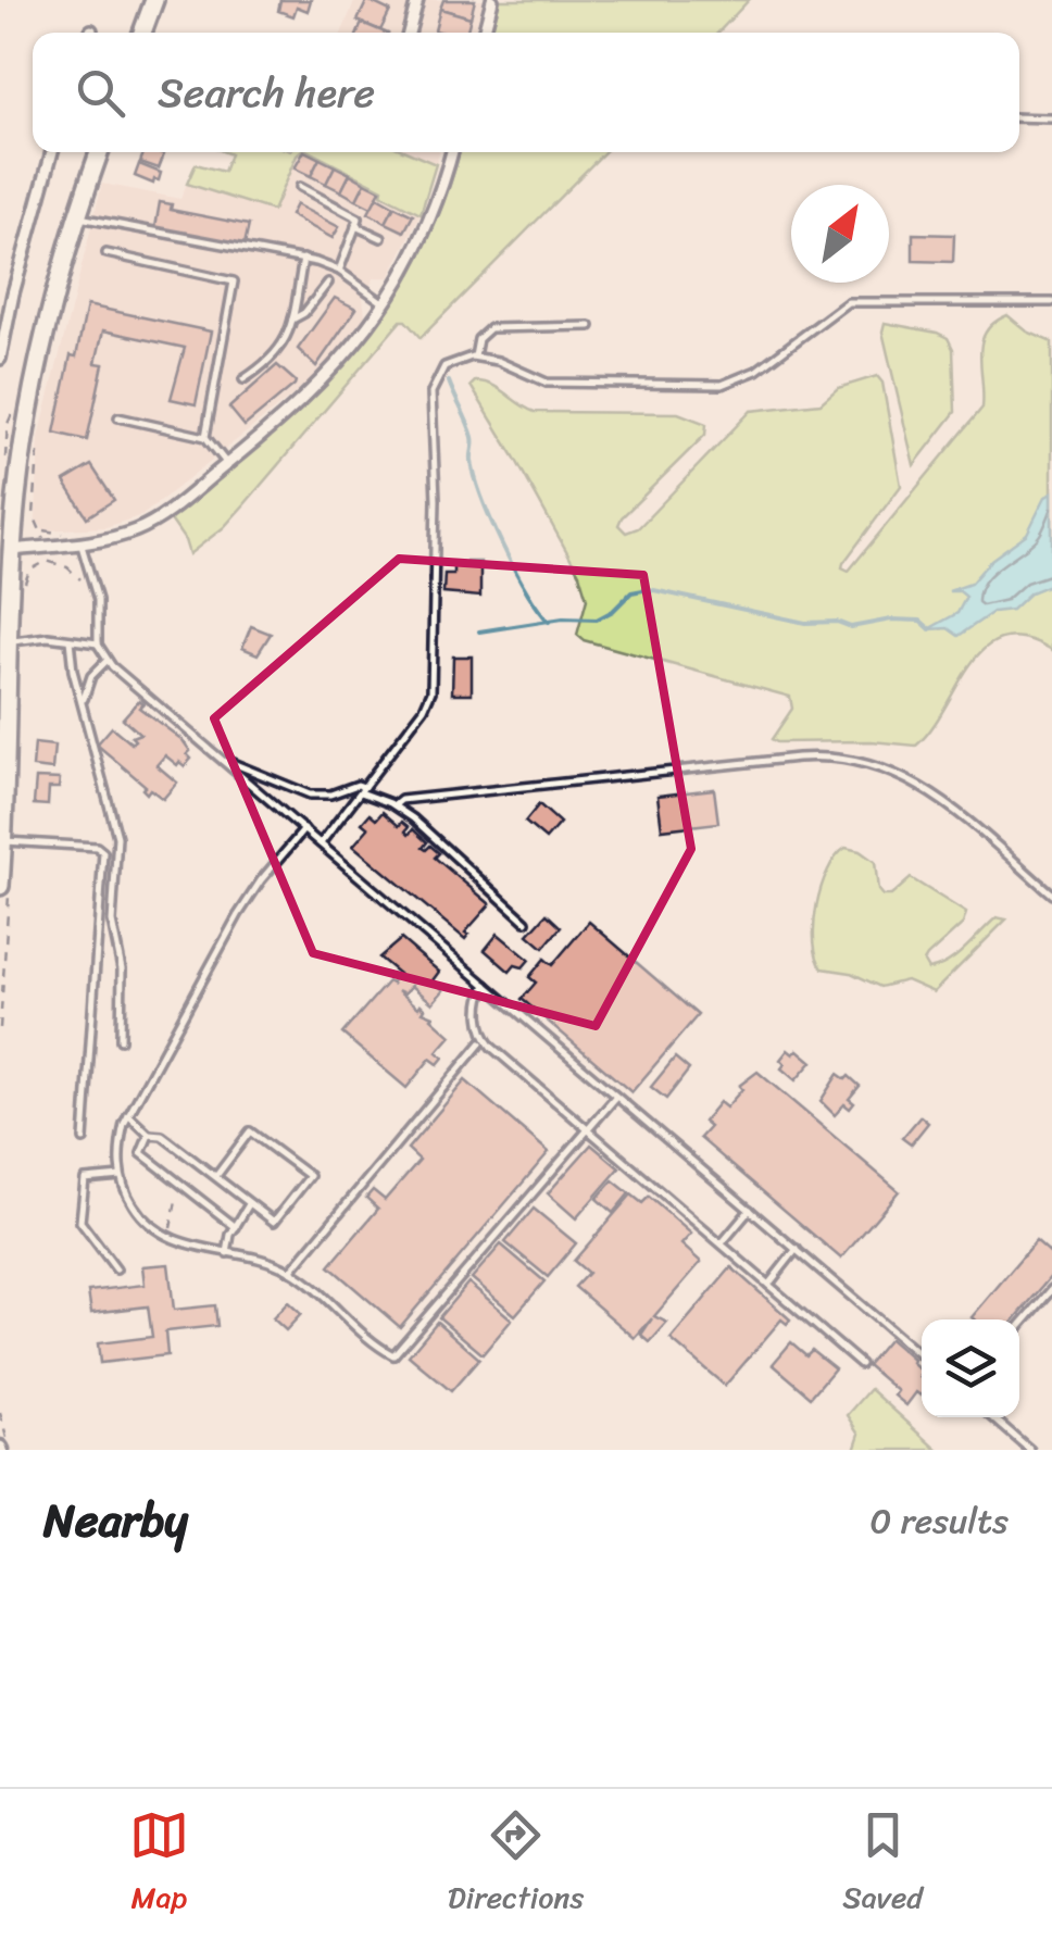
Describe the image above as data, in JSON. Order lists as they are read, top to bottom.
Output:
{
  "north": "top right",
  "page": {
    "search": "Search here",
    "heading": ["Nearby", "0 results"],
    "nav": ["Map", "Directions", "Saved"]
  }
}
